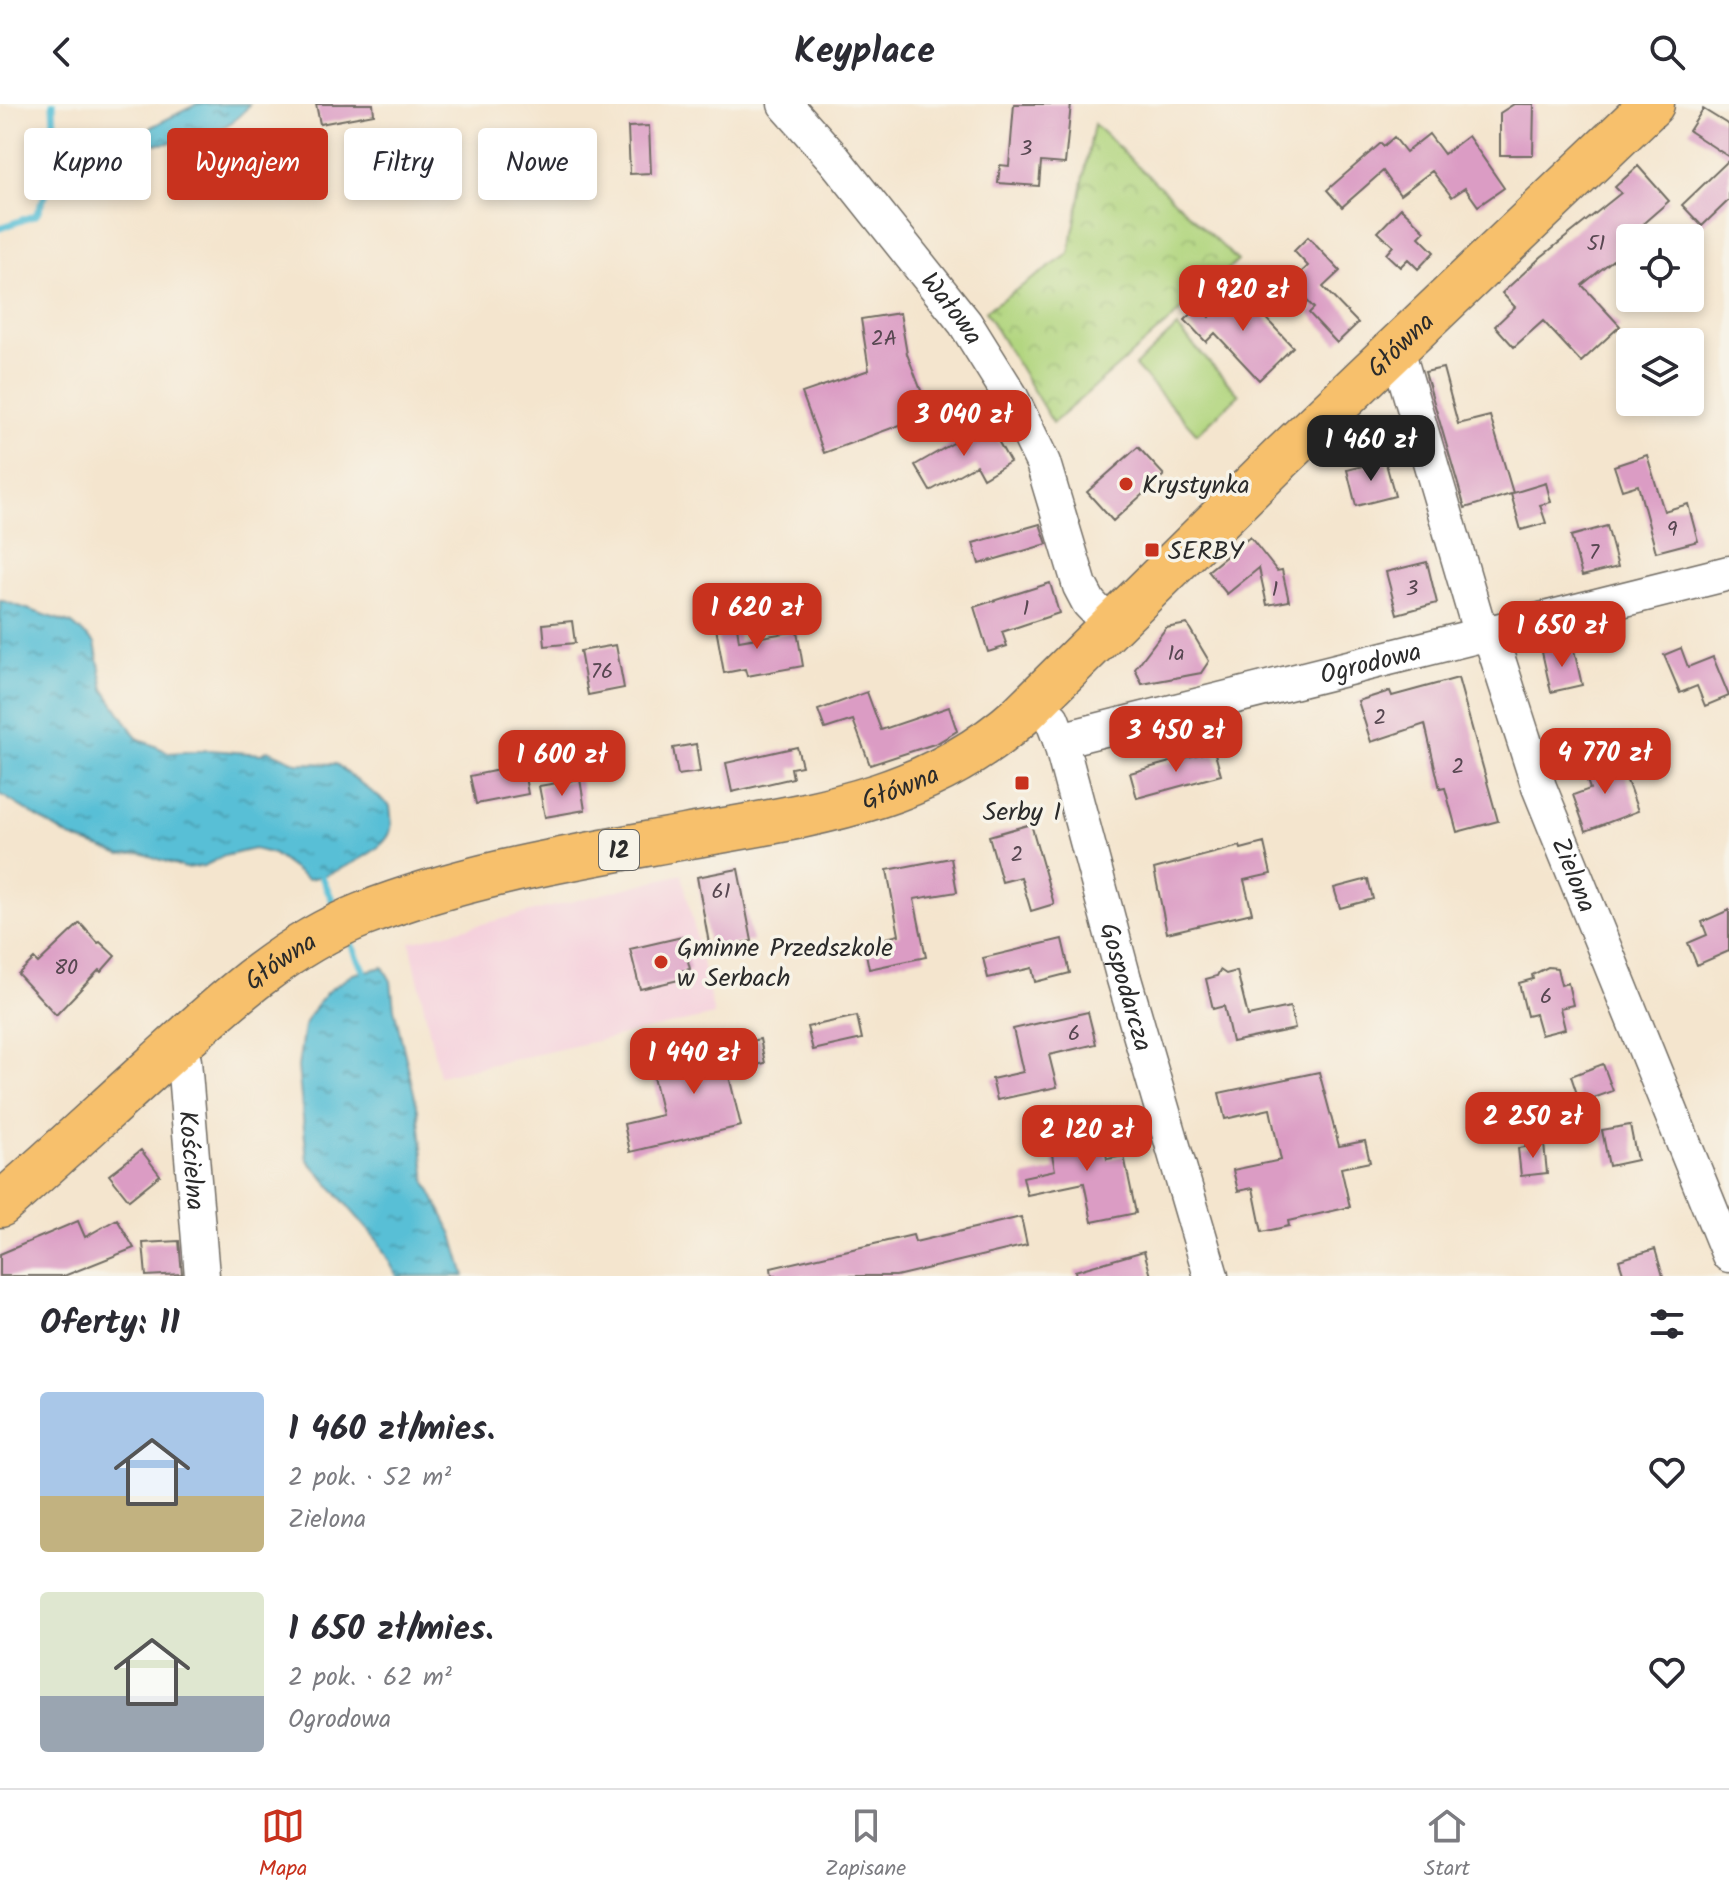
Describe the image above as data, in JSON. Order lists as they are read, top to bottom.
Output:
{
  "streets": {
    "main road": ["Główna", "12"],
    "street": [
      "Wałowa",
      "Ogrodowa",
      "Zielona",
      "Gospodarcza",
      "Kościelna"
    ]
  },
  "crossings": [
    ["Wałowa", "Główna"],
    ["Główna", "Zielona"],
    ["Główna", "Gospodarcza"],
    ["Główna", "Kościelna"],
    ["Ogrodowa", "Zielona"],
    ["Ogrodowa", "Gospodarcza"]
  ],
  "places": {
    "other": ["Krystynka", "Gminne Przedszkole w Serbach"],
    "transit": ["SERBY", "Serby I"]
  },
  "house_numbers": [
    "3",
    "51",
    "2A",
    "9",
    "7",
    "3",
    "1",
    "1",
    "1a",
    "76",
    "2",
    "2",
    "2",
    "61",
    "80",
    "6",
    "6"
  ],
  "page": {
    "header": "Keyplace",
    "chip": [
      "Kupno",
      "Wynajem",
      "Filtry",
      "Nowe"
    ],
    "price": [
      "1 920 zł",
      "3 040 zł",
      "1 460 zł",
      "1 620 zł",
      "1 650 zł",
      "3 450 zł",
      "4 770 zł",
      "1 600 zł",
      "1 440 zł",
      "2 250 zł",
      "2 120 zł"
    ],
    "heading": "Oferty: 11",
    "list": [
      {
        "name": "1 460 zł/mies.",
        "note": "2 pok. · 52 m² · Zielona"
      },
      {
        "name": "1 650 zł/mies.",
        "note": "2 pok. · 62 m² · Ogrodowa"
      }
    ],
    "tabs": ["Mapa", "Zapisane", "Start"]
  }
}
